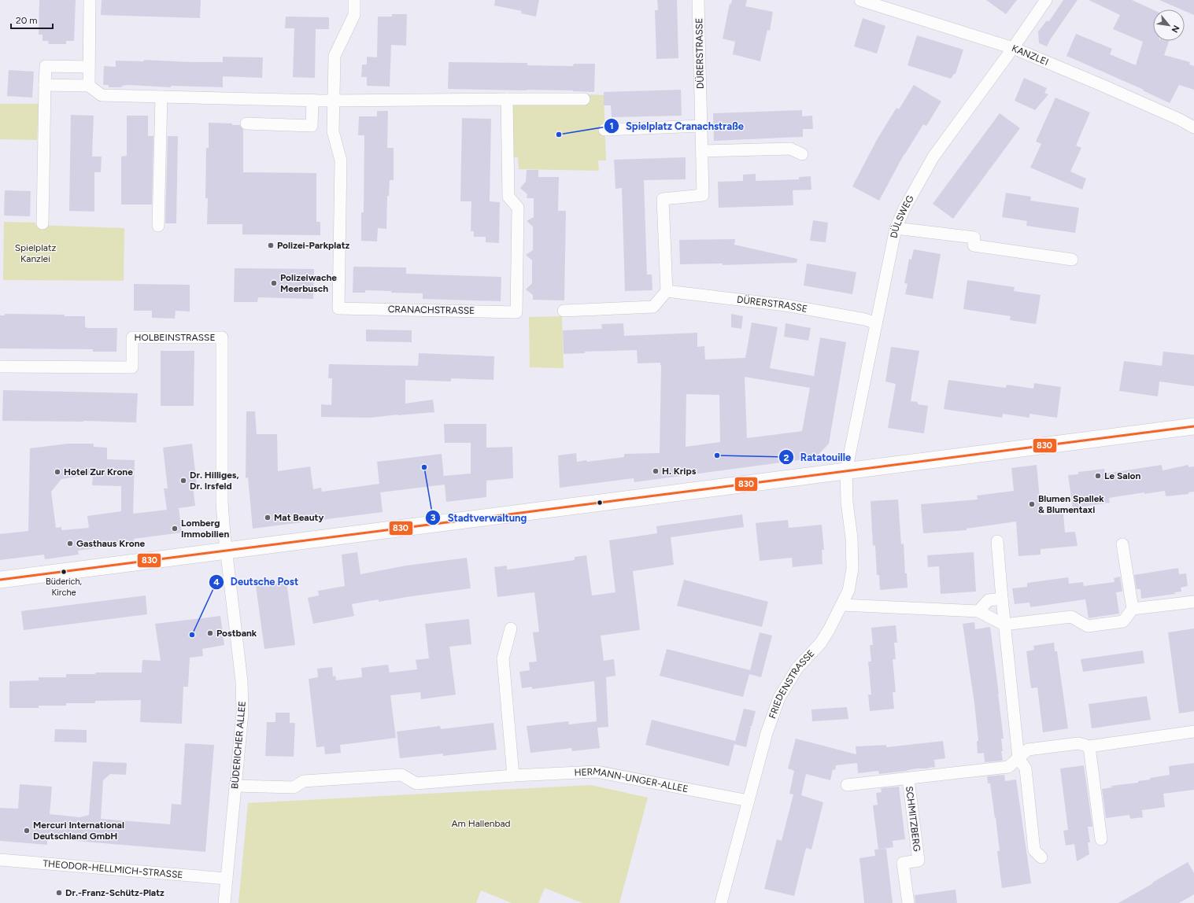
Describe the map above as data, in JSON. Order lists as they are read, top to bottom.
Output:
{
  "streets": {
    "street": [
      "DÜRERSTRASSE",
      "KANZLEI",
      "DÜLSWEG",
      "CRANACHSTRASSE",
      "HOLBEINSTRASSE",
      "FRIEDENSTRASSE",
      "BÜDERICHER ALLEE",
      "HERMANN-UNGER-ALLEE",
      "SCHMITZBERG",
      "THEODOR-HELLMICH-STRASSE"
    ]
  },
  "crossings": [
    ["DÜRERSTRASSE", "DÜLSWEG"],
    ["KANZLEI", "DÜLSWEG"],
    ["DÜLSWEG", "FRIEDENSTRASSE"],
    ["HOLBEINSTRASSE", "BÜDERICHER ALLEE"],
    ["FRIEDENSTRASSE", "HERMANN-UNGER-ALLEE"],
    ["BÜDERICHER ALLEE", "HERMANN-UNGER-ALLEE"],
    ["BÜDERICHER ALLEE", "THEODOR-HELLMICH-STRASSE"]
  ],
  "parks": ["Spielplatz Kanzlei", "Am Hallenbad"],
  "places": [
    "Spielplatz Cranachstraße",
    "Polizei-Parkplatz",
    "Polizeiwache Meerbusch",
    "Ratatouille",
    "Stadtverwaltung",
    "H. Krips",
    "Hotel Zur Krone",
    "Le Salon",
    "Dr. Hilliges, Dr. Irsfeld",
    "Blumen Spallek & Blumentaxi",
    "Mat Beauty",
    "Lomberg Immobilien",
    "Gasthaus Krone",
    "Büderich, Kirche",
    "Postbank",
    "Deutsche Post",
    "Mercuri International Deutschland GmbH",
    "Dr.-Franz-Schütz-Platz"
  ],
  "lines": ["transit line 830"],
  "scale_bar": "20 m",
  "north": "bottom right"
}
